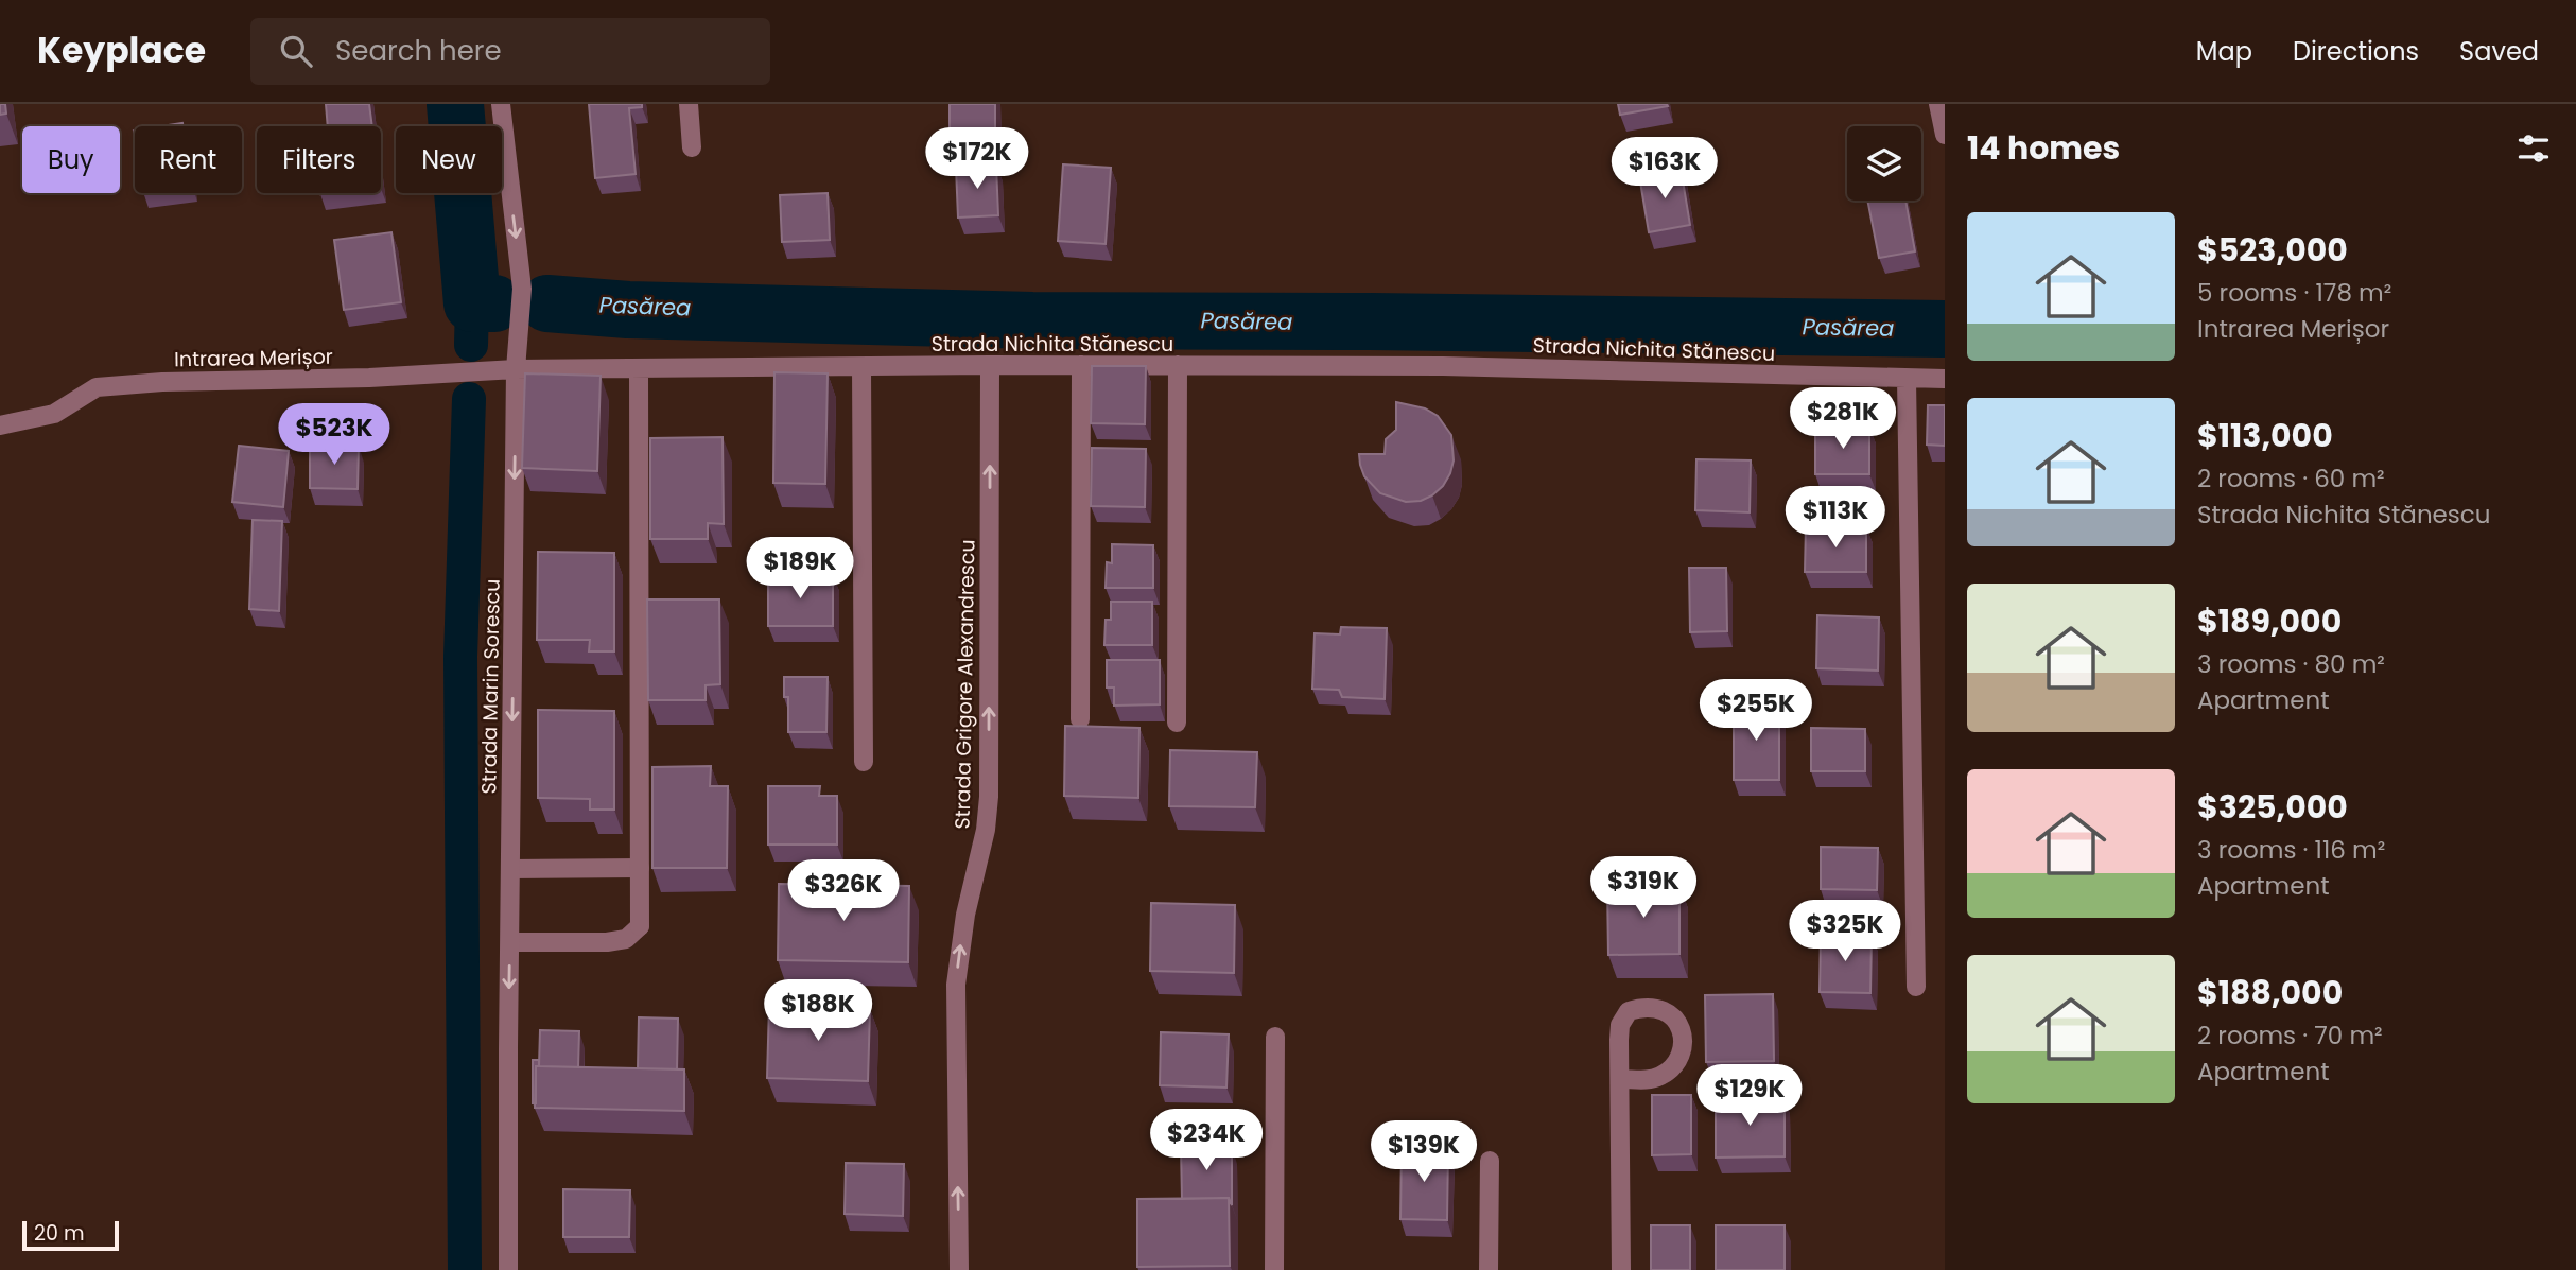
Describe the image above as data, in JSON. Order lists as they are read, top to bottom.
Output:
{
  "streets": {
    "street": [
      "Strada Nichita Stănescu",
      "Intrarea Merișor",
      "Strada Grigore Alexandrescu",
      "Strada Marin Sorescu"
    ]
  },
  "crossings": [
    ["Strada Nichita Stănescu", "Intrarea Merișor"],
    ["Strada Nichita Stănescu", "Strada Grigore Alexandrescu"],
    ["Strada Nichita Stănescu", "Strada Marin Sorescu"],
    ["Intrarea Merișor", "Strada Marin Sorescu"]
  ],
  "water": ["Pasărea"],
  "scale_bar": "20 m",
  "page": {
    "header": "Keyplace",
    "search": "Search here",
    "nav": ["Map", "Directions", "Saved"],
    "heading": "14 homes",
    "chip": [
      "Buy",
      "Rent",
      "Filters",
      "New"
    ],
    "price": [
      "$172K",
      "$163K",
      "$281K",
      "$523K",
      "$113K",
      "$189K",
      "$255K",
      "$319K",
      "$326K",
      "$325K",
      "$188K",
      "$129K",
      "$234K",
      "$139K"
    ],
    "list": [
      {
        "name": "$523,000",
        "note": "5 rooms · 178 m² · Intrarea Merișor"
      },
      {
        "name": "$113,000",
        "note": "2 rooms · 60 m² · Strada Nichita Stănescu"
      },
      {
        "name": "$189,000",
        "note": "3 rooms · 80 m² · Apartment"
      },
      {
        "name": "$325,000",
        "note": "3 rooms · 116 m² · Apartment"
      },
      {
        "name": "$188,000",
        "note": "2 rooms · 70 m² · Apartment"
      }
    ],
    "scale": "20 m"
  }
}
